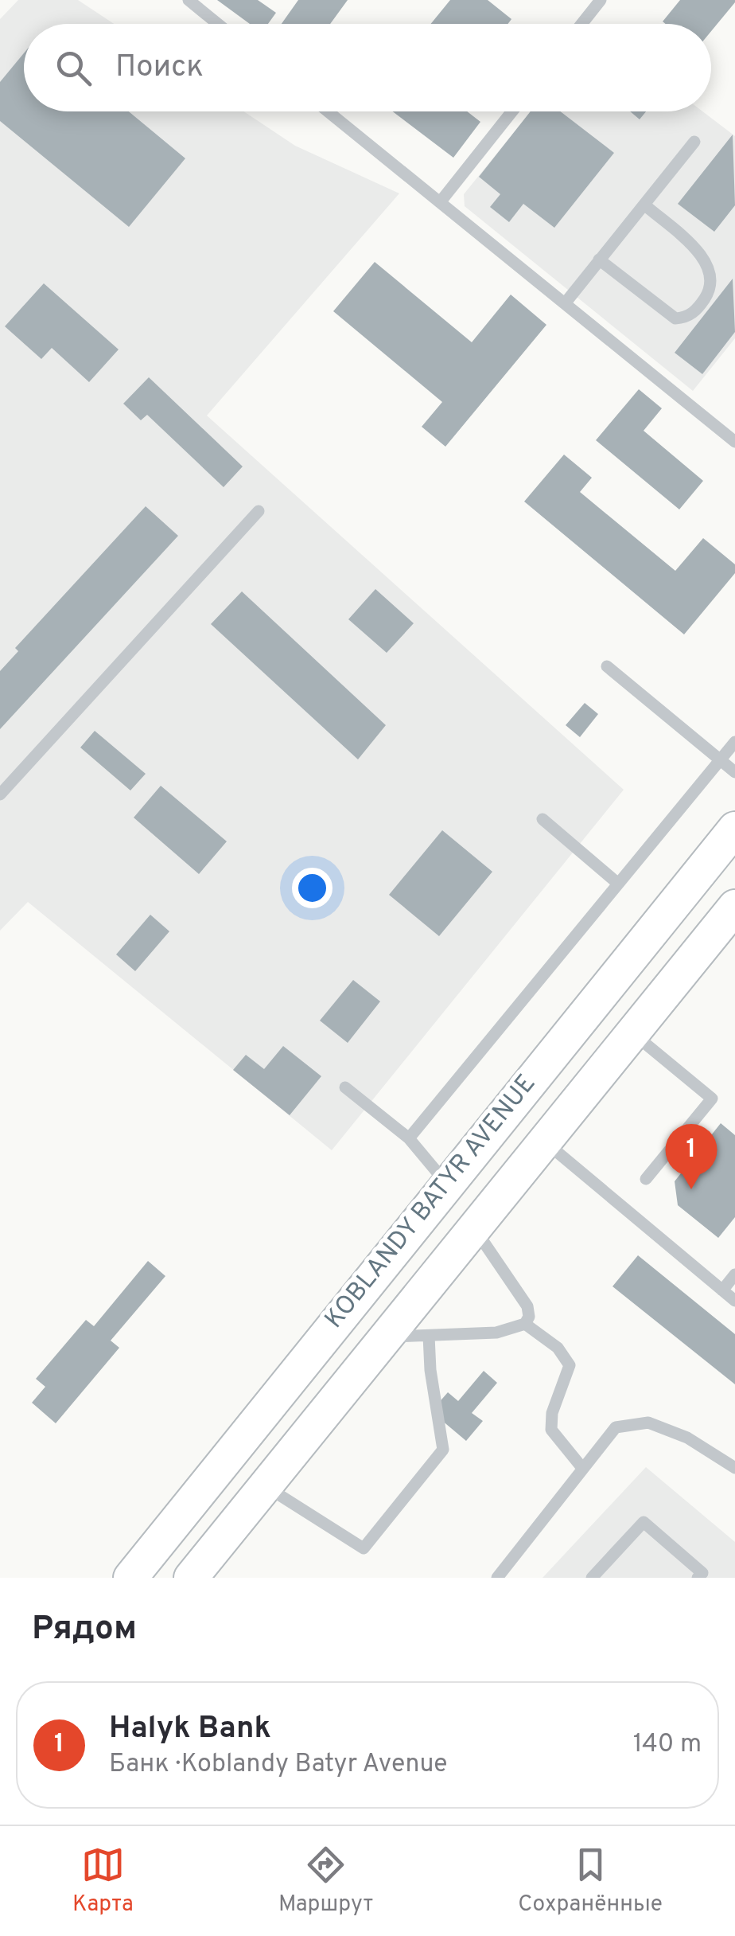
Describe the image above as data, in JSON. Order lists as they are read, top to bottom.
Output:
{
  "streets": {
    "street": ["KOBLANDY BATYR AVENUE"]
  },
  "page": {
    "search": "Поиск",
    "pins": "1",
    "heading": "Рядом",
    "list": [
      {
        "mark": "1",
        "name": "Halyk Bank",
        "note": "Банк · Koblandy Batyr Avenue",
        "value": "140 m"
      }
    ],
    "nav": ["Карта", "Маршрут", "Сохранённые"]
  }
}
